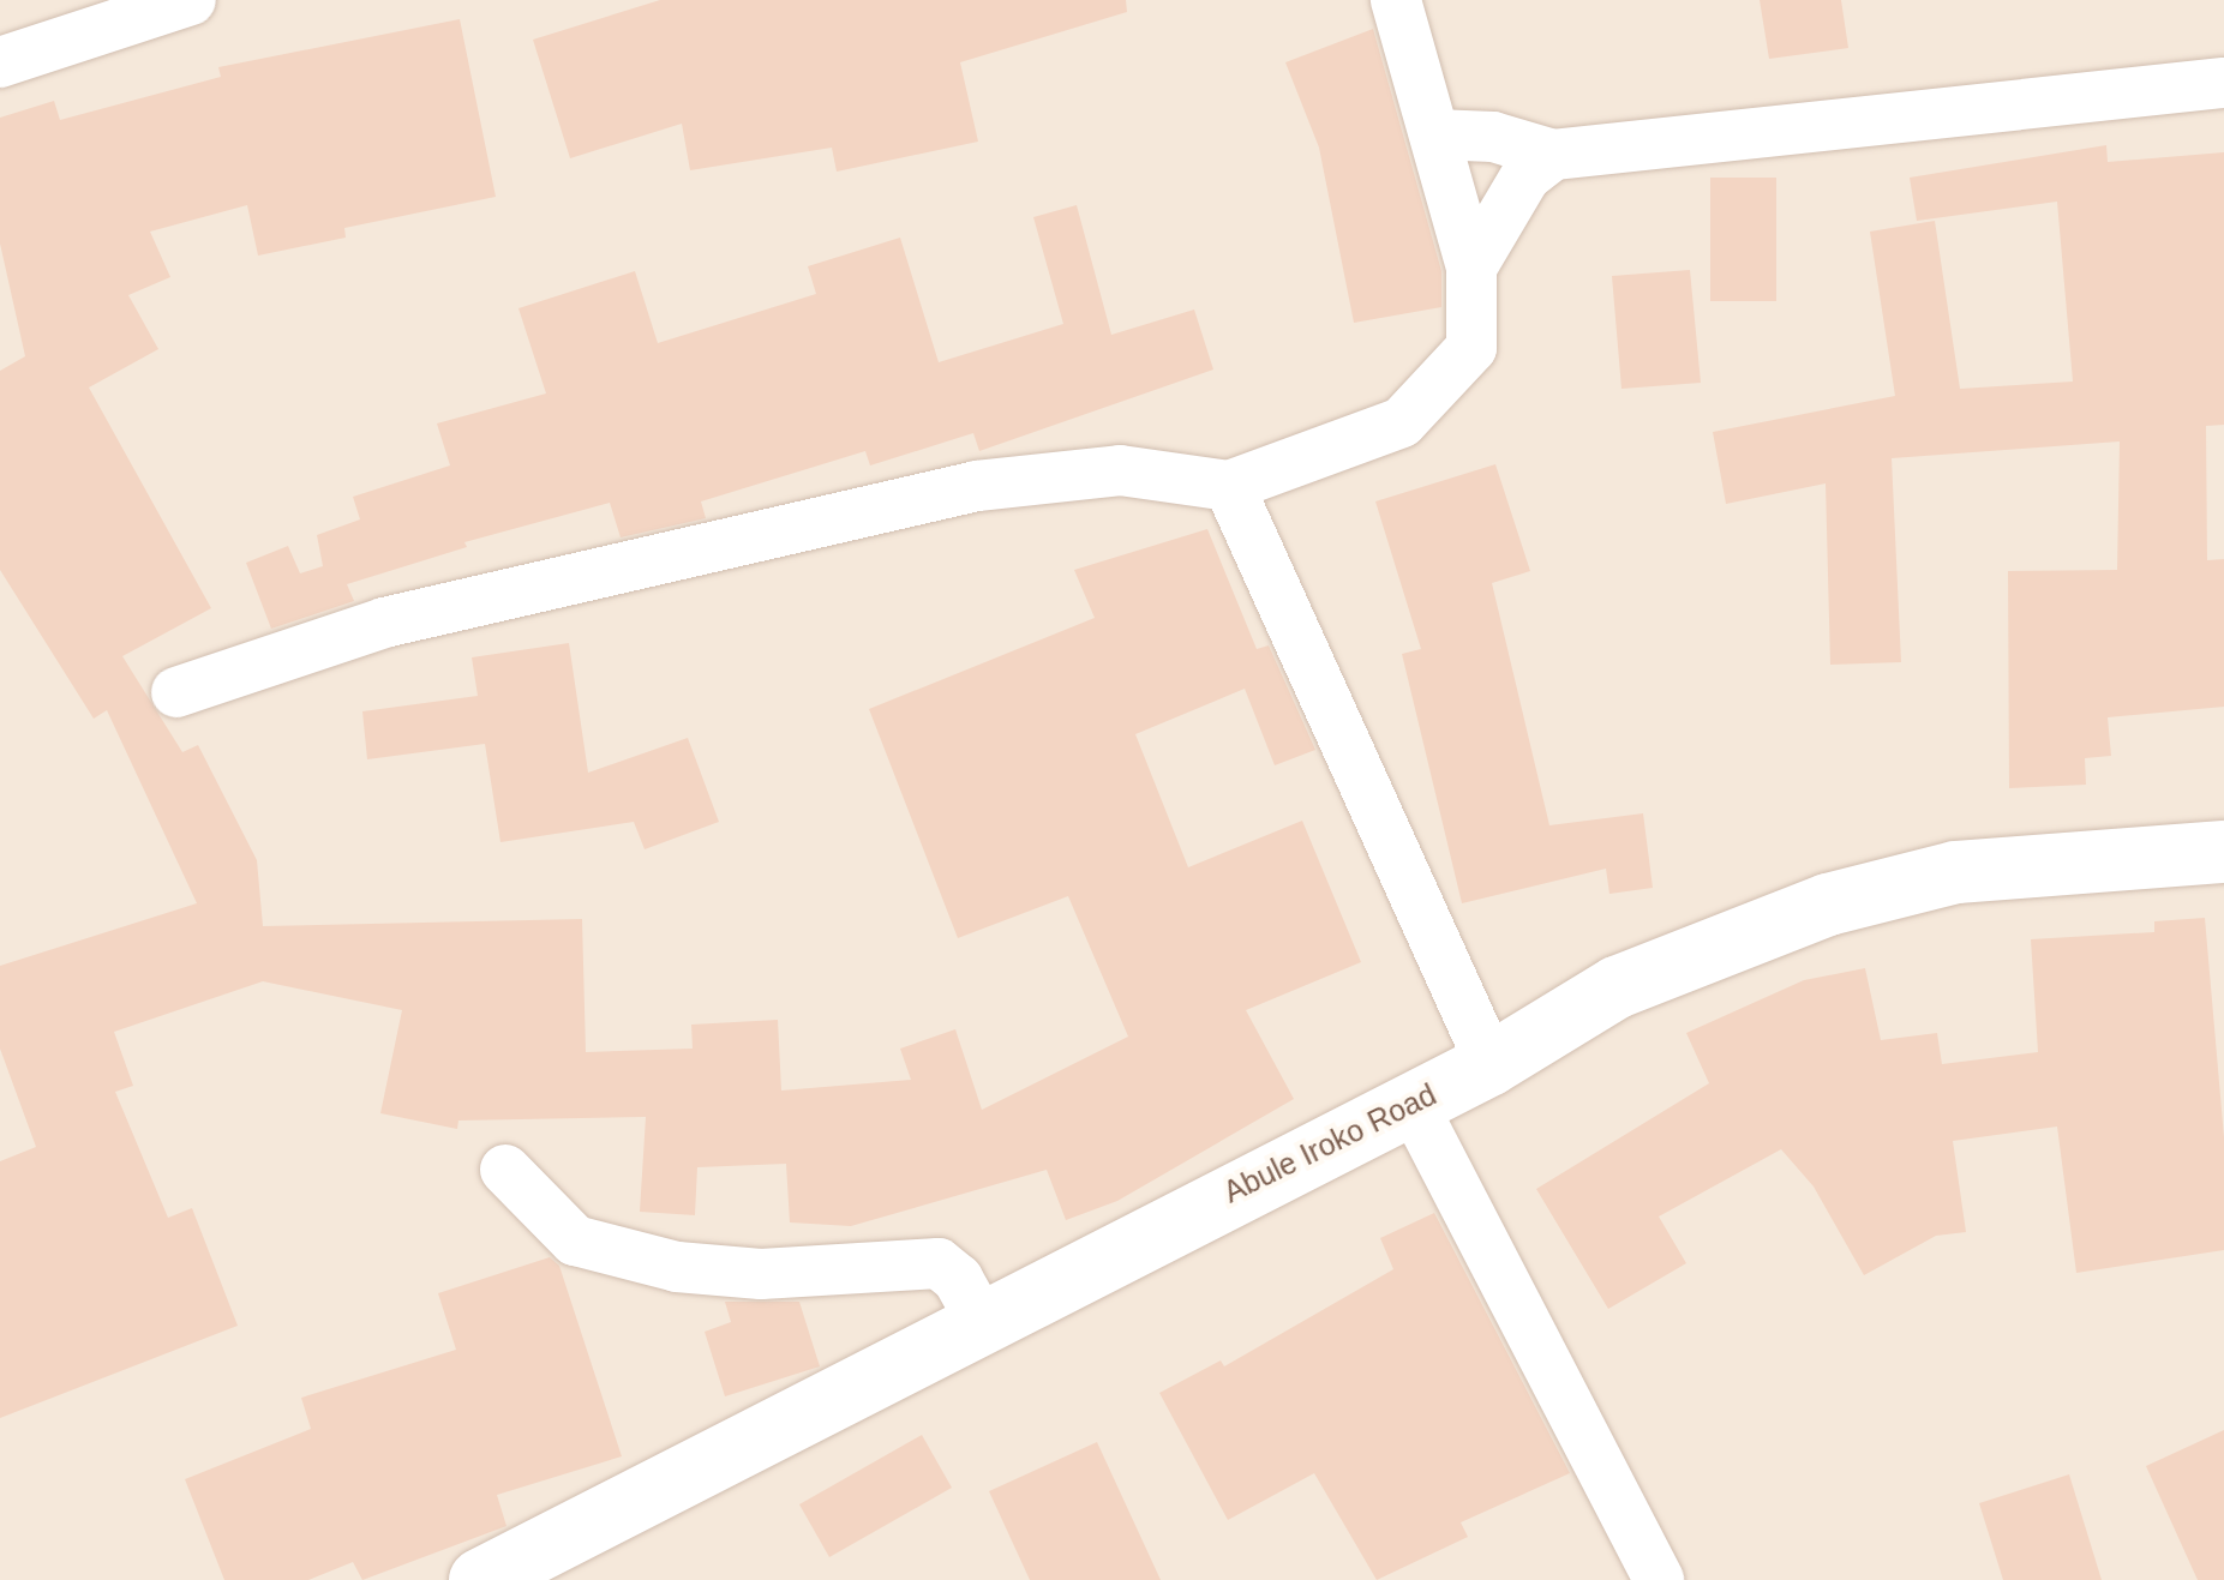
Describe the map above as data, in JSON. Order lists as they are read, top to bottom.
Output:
{
  "streets": {
    "street": ["Abule Iroko Road"]
  }
}
